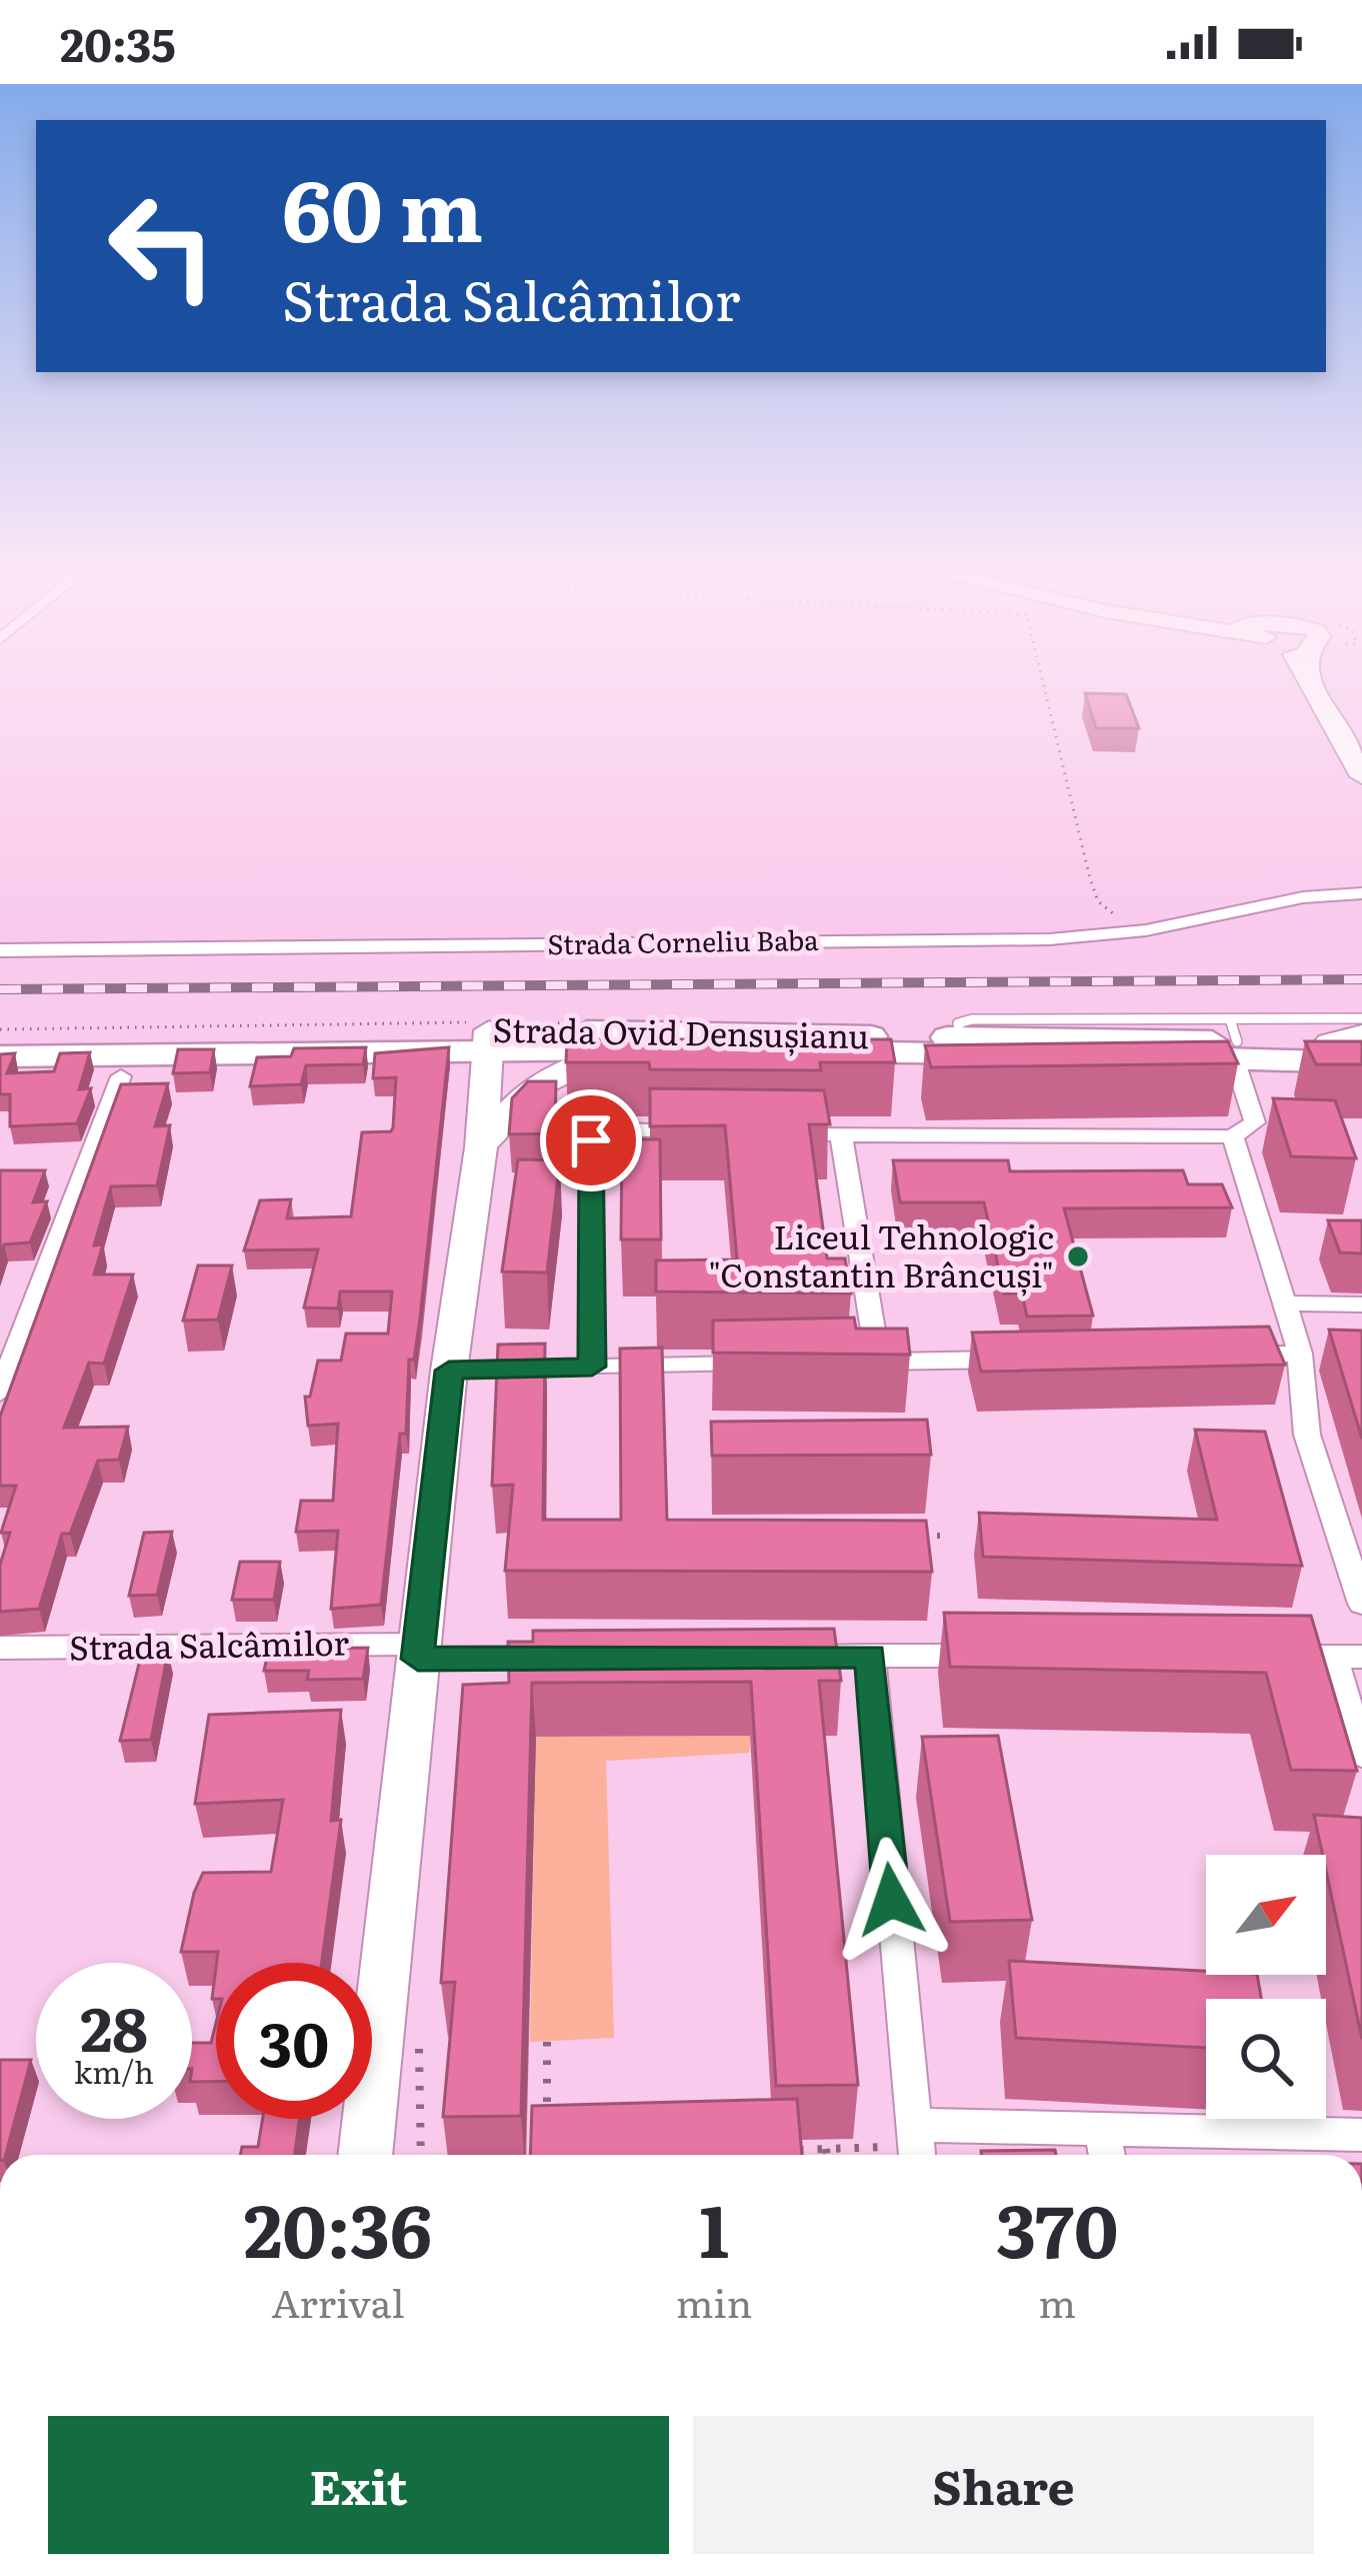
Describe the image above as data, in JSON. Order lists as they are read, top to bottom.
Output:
{
  "streets": {
    "main road": ["Strada Ovid Densușianu"],
    "street": ["Strada Corneliu Baba", "Strada Salcâmilor"]
  },
  "places": ["Liceul Tehnologic \"Constantin Brâncuși\""],
  "north": "top right",
  "page": {
    "status": "20:35",
    "turn": ["60 m", "Strada Salcâmilor"],
    "speed": "28 km/h",
    "limit": "30",
    "eta": [
      "20:36",
      "Arrival",
      "1",
      "min",
      "370",
      "m"
    ],
    "buttons": ["Exit", "Share"]
  }
}
